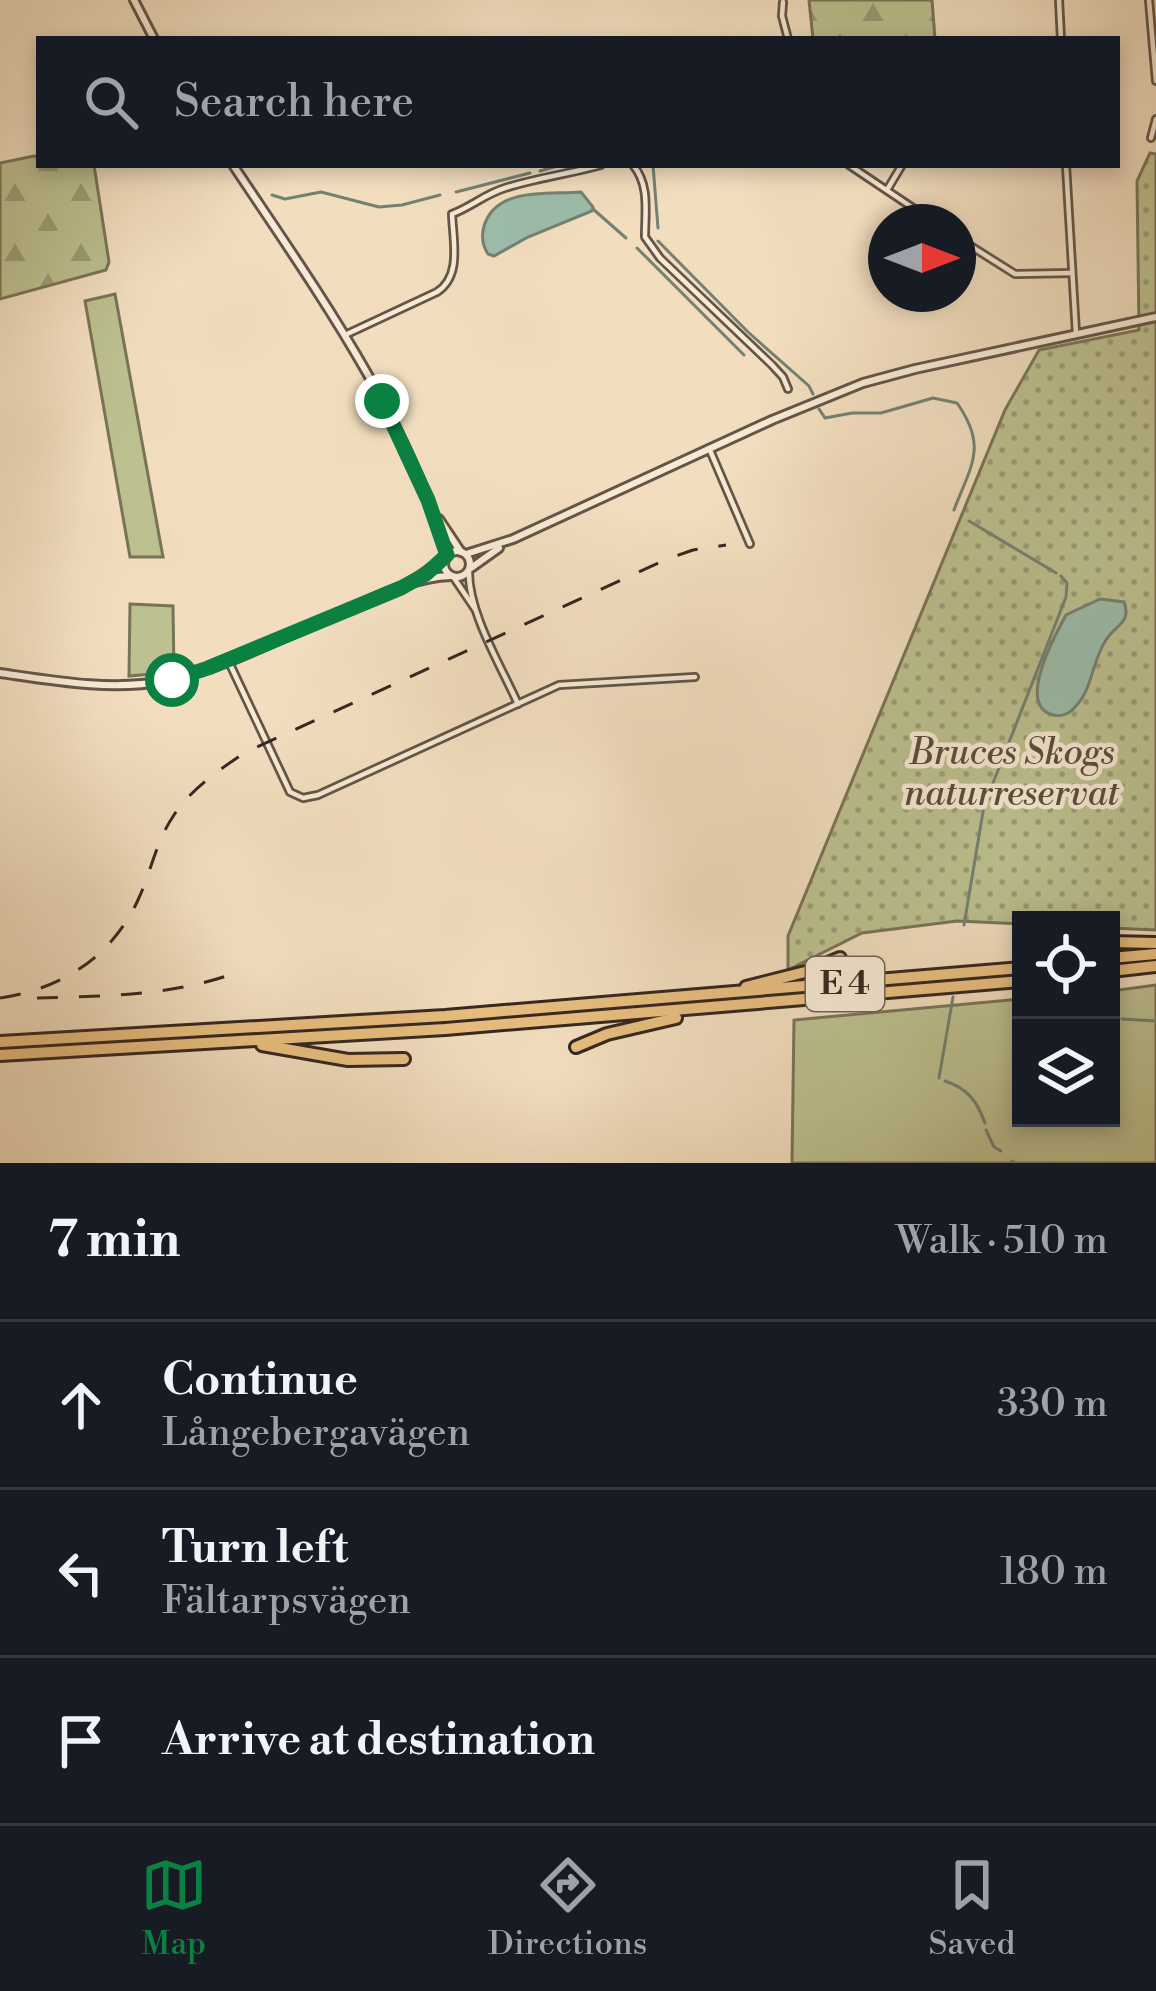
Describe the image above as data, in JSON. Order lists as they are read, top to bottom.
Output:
{
  "streets": {
    "highway": ["E 4"]
  },
  "parks": ["Bruces Skogs naturreservat"],
  "north": "right",
  "page": {
    "search": "Search here",
    "heading": ["7 min", "Walk · 510 m"],
    "list": [
      ["Continue", "Långebergavägen", "330 m"],
      ["Turn left", "Fältarpsvägen", "180 m"],
      "Arrive at destination"
    ],
    "nav": ["Map", "Directions", "Saved"]
  }
}
